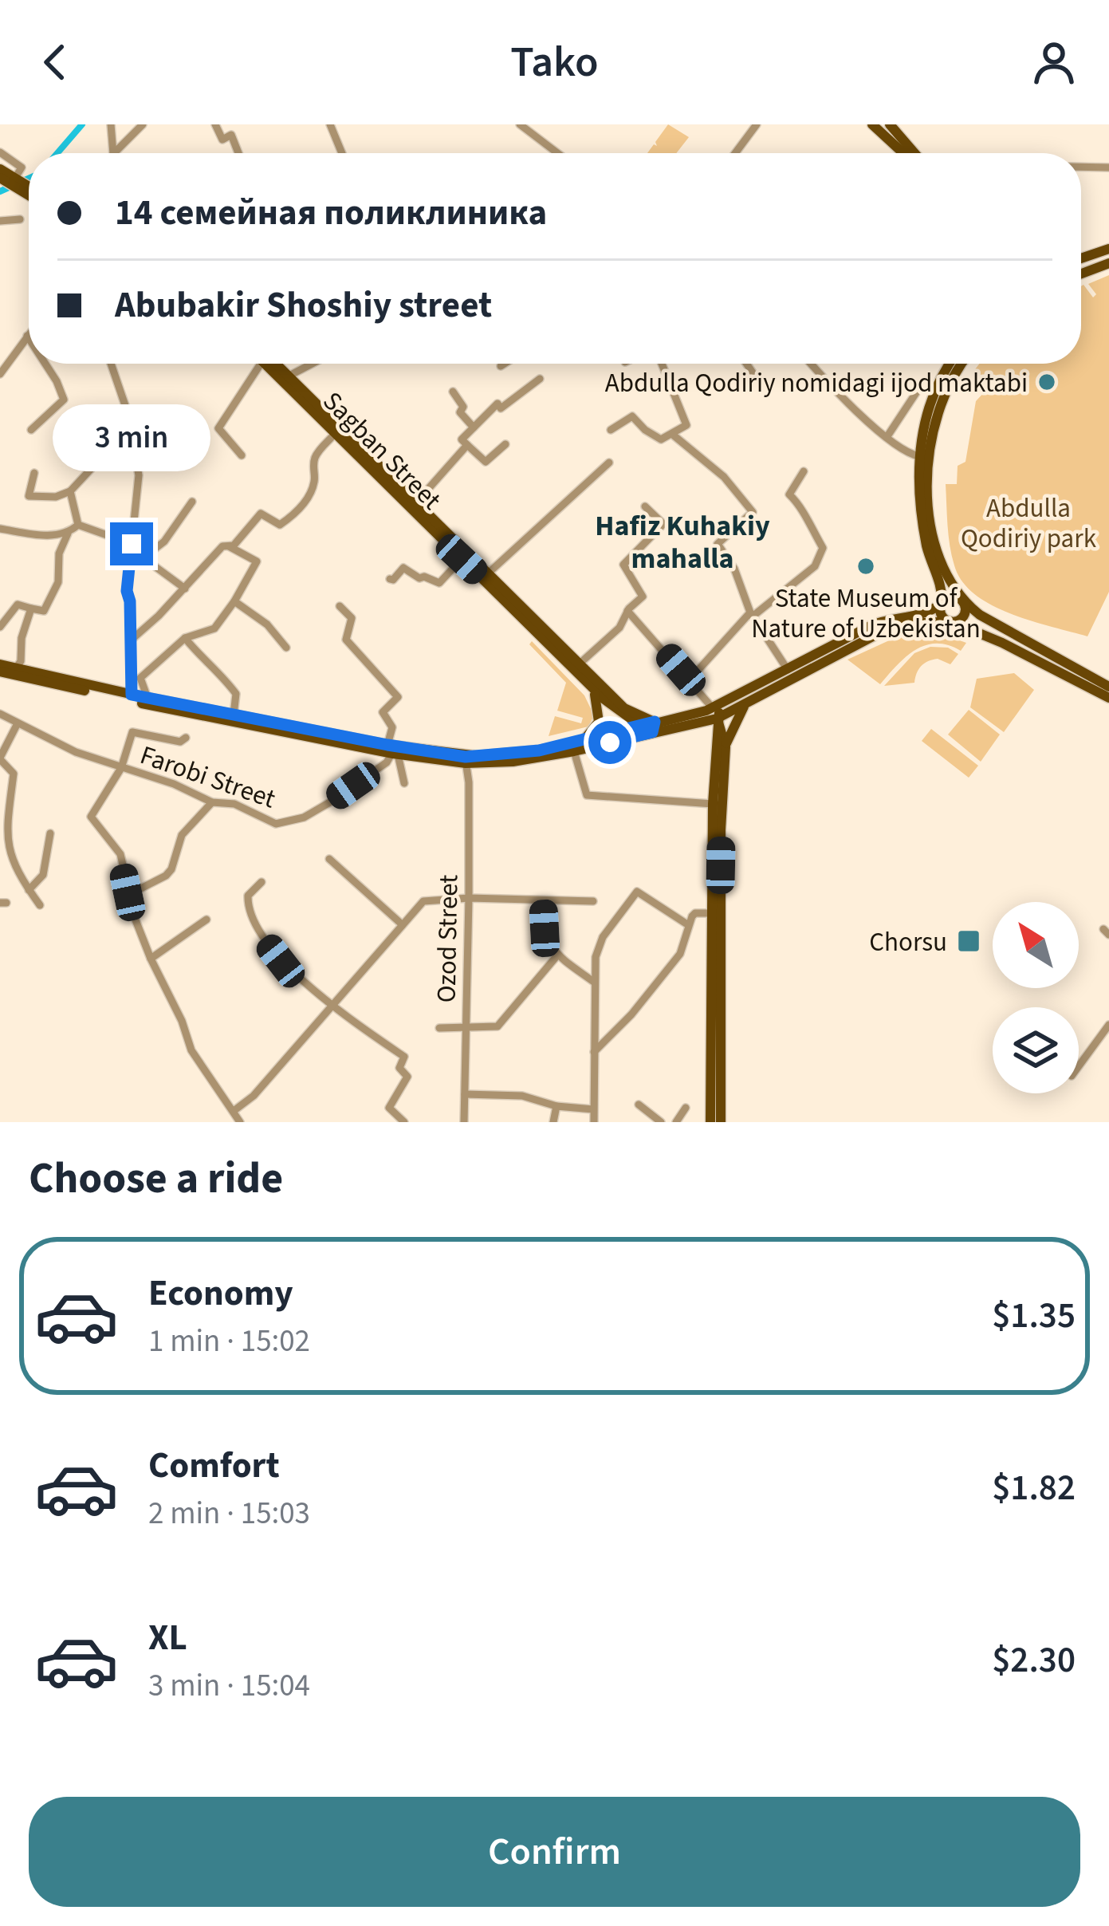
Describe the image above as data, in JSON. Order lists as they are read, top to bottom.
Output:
{
  "streets": {
    "main road": ["Sagban Street"],
    "street": ["Farobi Street", "Ozod Street"]
  },
  "districts": ["Hafiz Kuhakiy mahalla"],
  "parks": ["Abdulla Qodiriy park"],
  "places": {
    "other": ["Abdulla Qodiriy nomidagi ijod maktabi", "State Museum of Nature of Uzbekistan"],
    "transit": ["Chorsu"]
  },
  "north": "top left",
  "page": {
    "header": "Tako",
    "banner": ["14 семейная поликлиника", "Abubakir Shoshiy street"],
    "bubble": "3 min",
    "heading": "Choose a ride",
    "list": [
      {
        "name": "Economy",
        "note": "1 min · 15:02",
        "value": "$1.35"
      },
      {
        "name": "Comfort",
        "note": "2 min · 15:03",
        "value": "$1.82"
      },
      {
        "name": "XL",
        "note": "3 min · 15:04",
        "value": "$2.30"
      }
    ],
    "buttons": "Confirm"
  }
}
